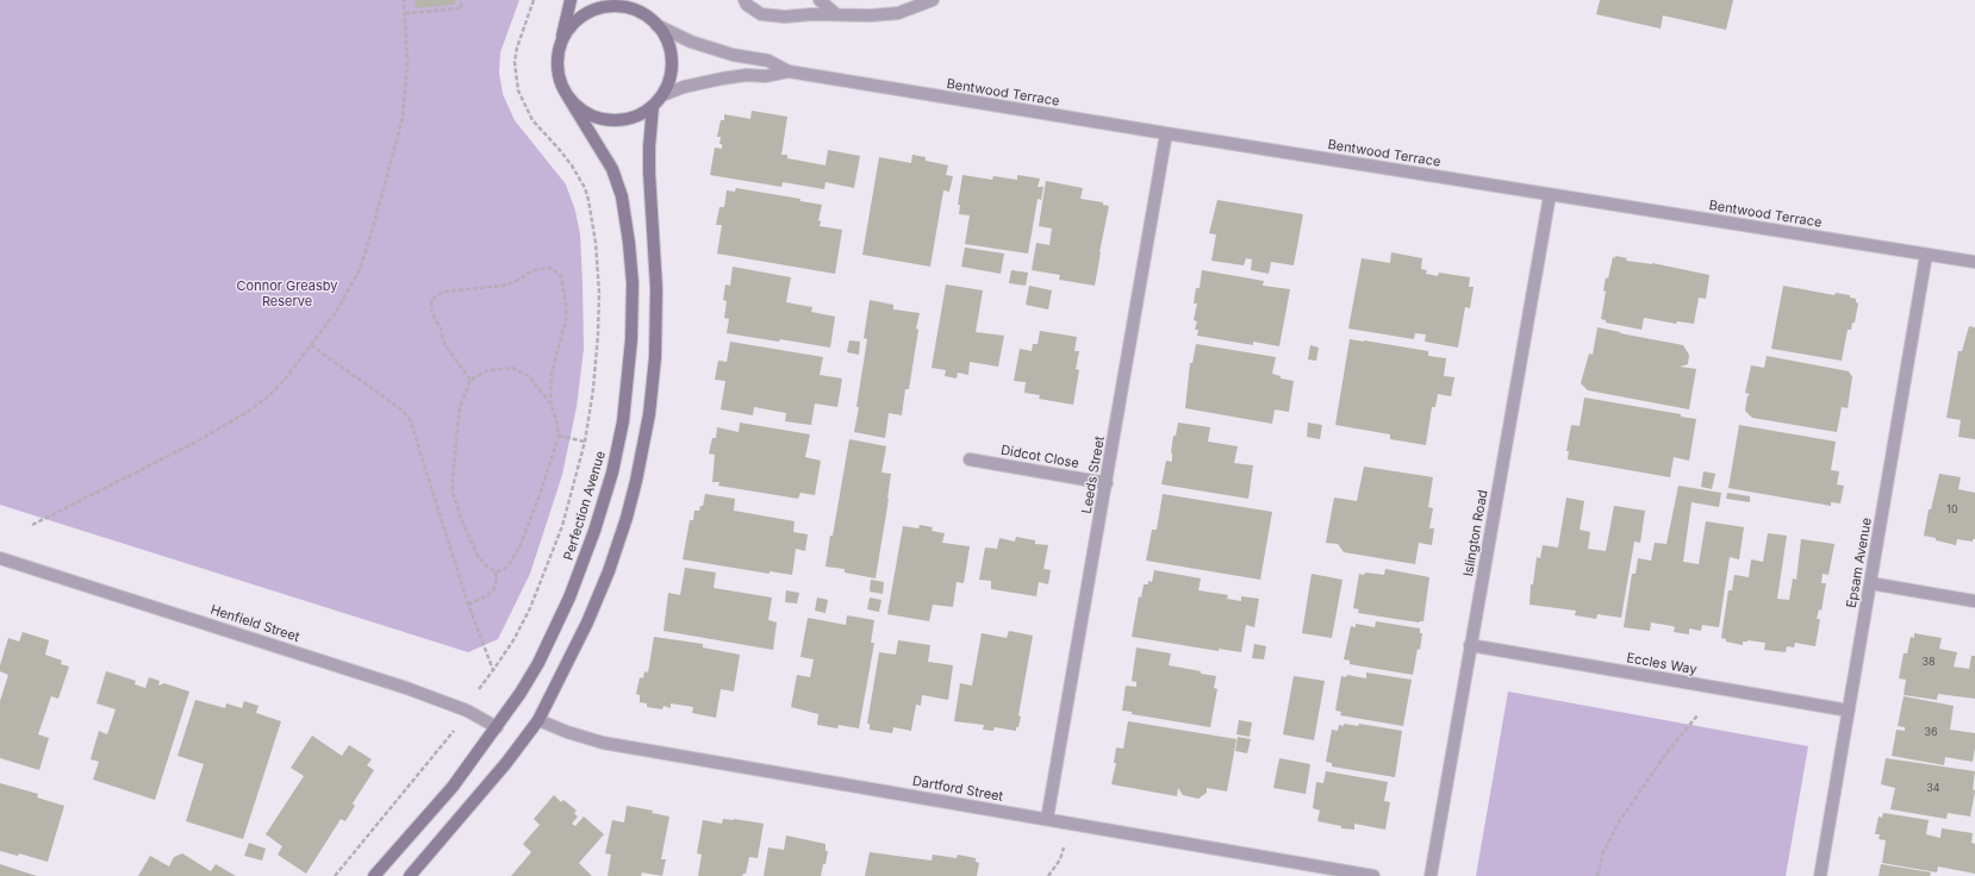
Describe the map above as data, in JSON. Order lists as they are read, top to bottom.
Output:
{
  "streets": {
    "street": [
      "Bentwood Terrace",
      "Didcot Close",
      "Leeds Street",
      "Perfection Avenue",
      "Islington Road",
      "Epsam Avenue",
      "Henfield Street",
      "Eccles Way",
      "Dartford Street"
    ]
  },
  "crossings": [
    ["Bentwood Terrace", "Leeds Street"],
    ["Bentwood Terrace", "Perfection Avenue"],
    ["Bentwood Terrace", "Islington Road"],
    ["Bentwood Terrace", "Epsam Avenue"],
    ["Didcot Close", "Leeds Street"],
    ["Leeds Street", "Dartford Street"],
    ["Perfection Avenue", "Henfield Street"],
    ["Islington Road", "Eccles Way"],
    ["Epsam Avenue", "Eccles Way"]
  ],
  "parks": ["Connor Greasby Reserve"],
  "house_numbers": [
    "10",
    "38",
    "36",
    "34"
  ]
}
